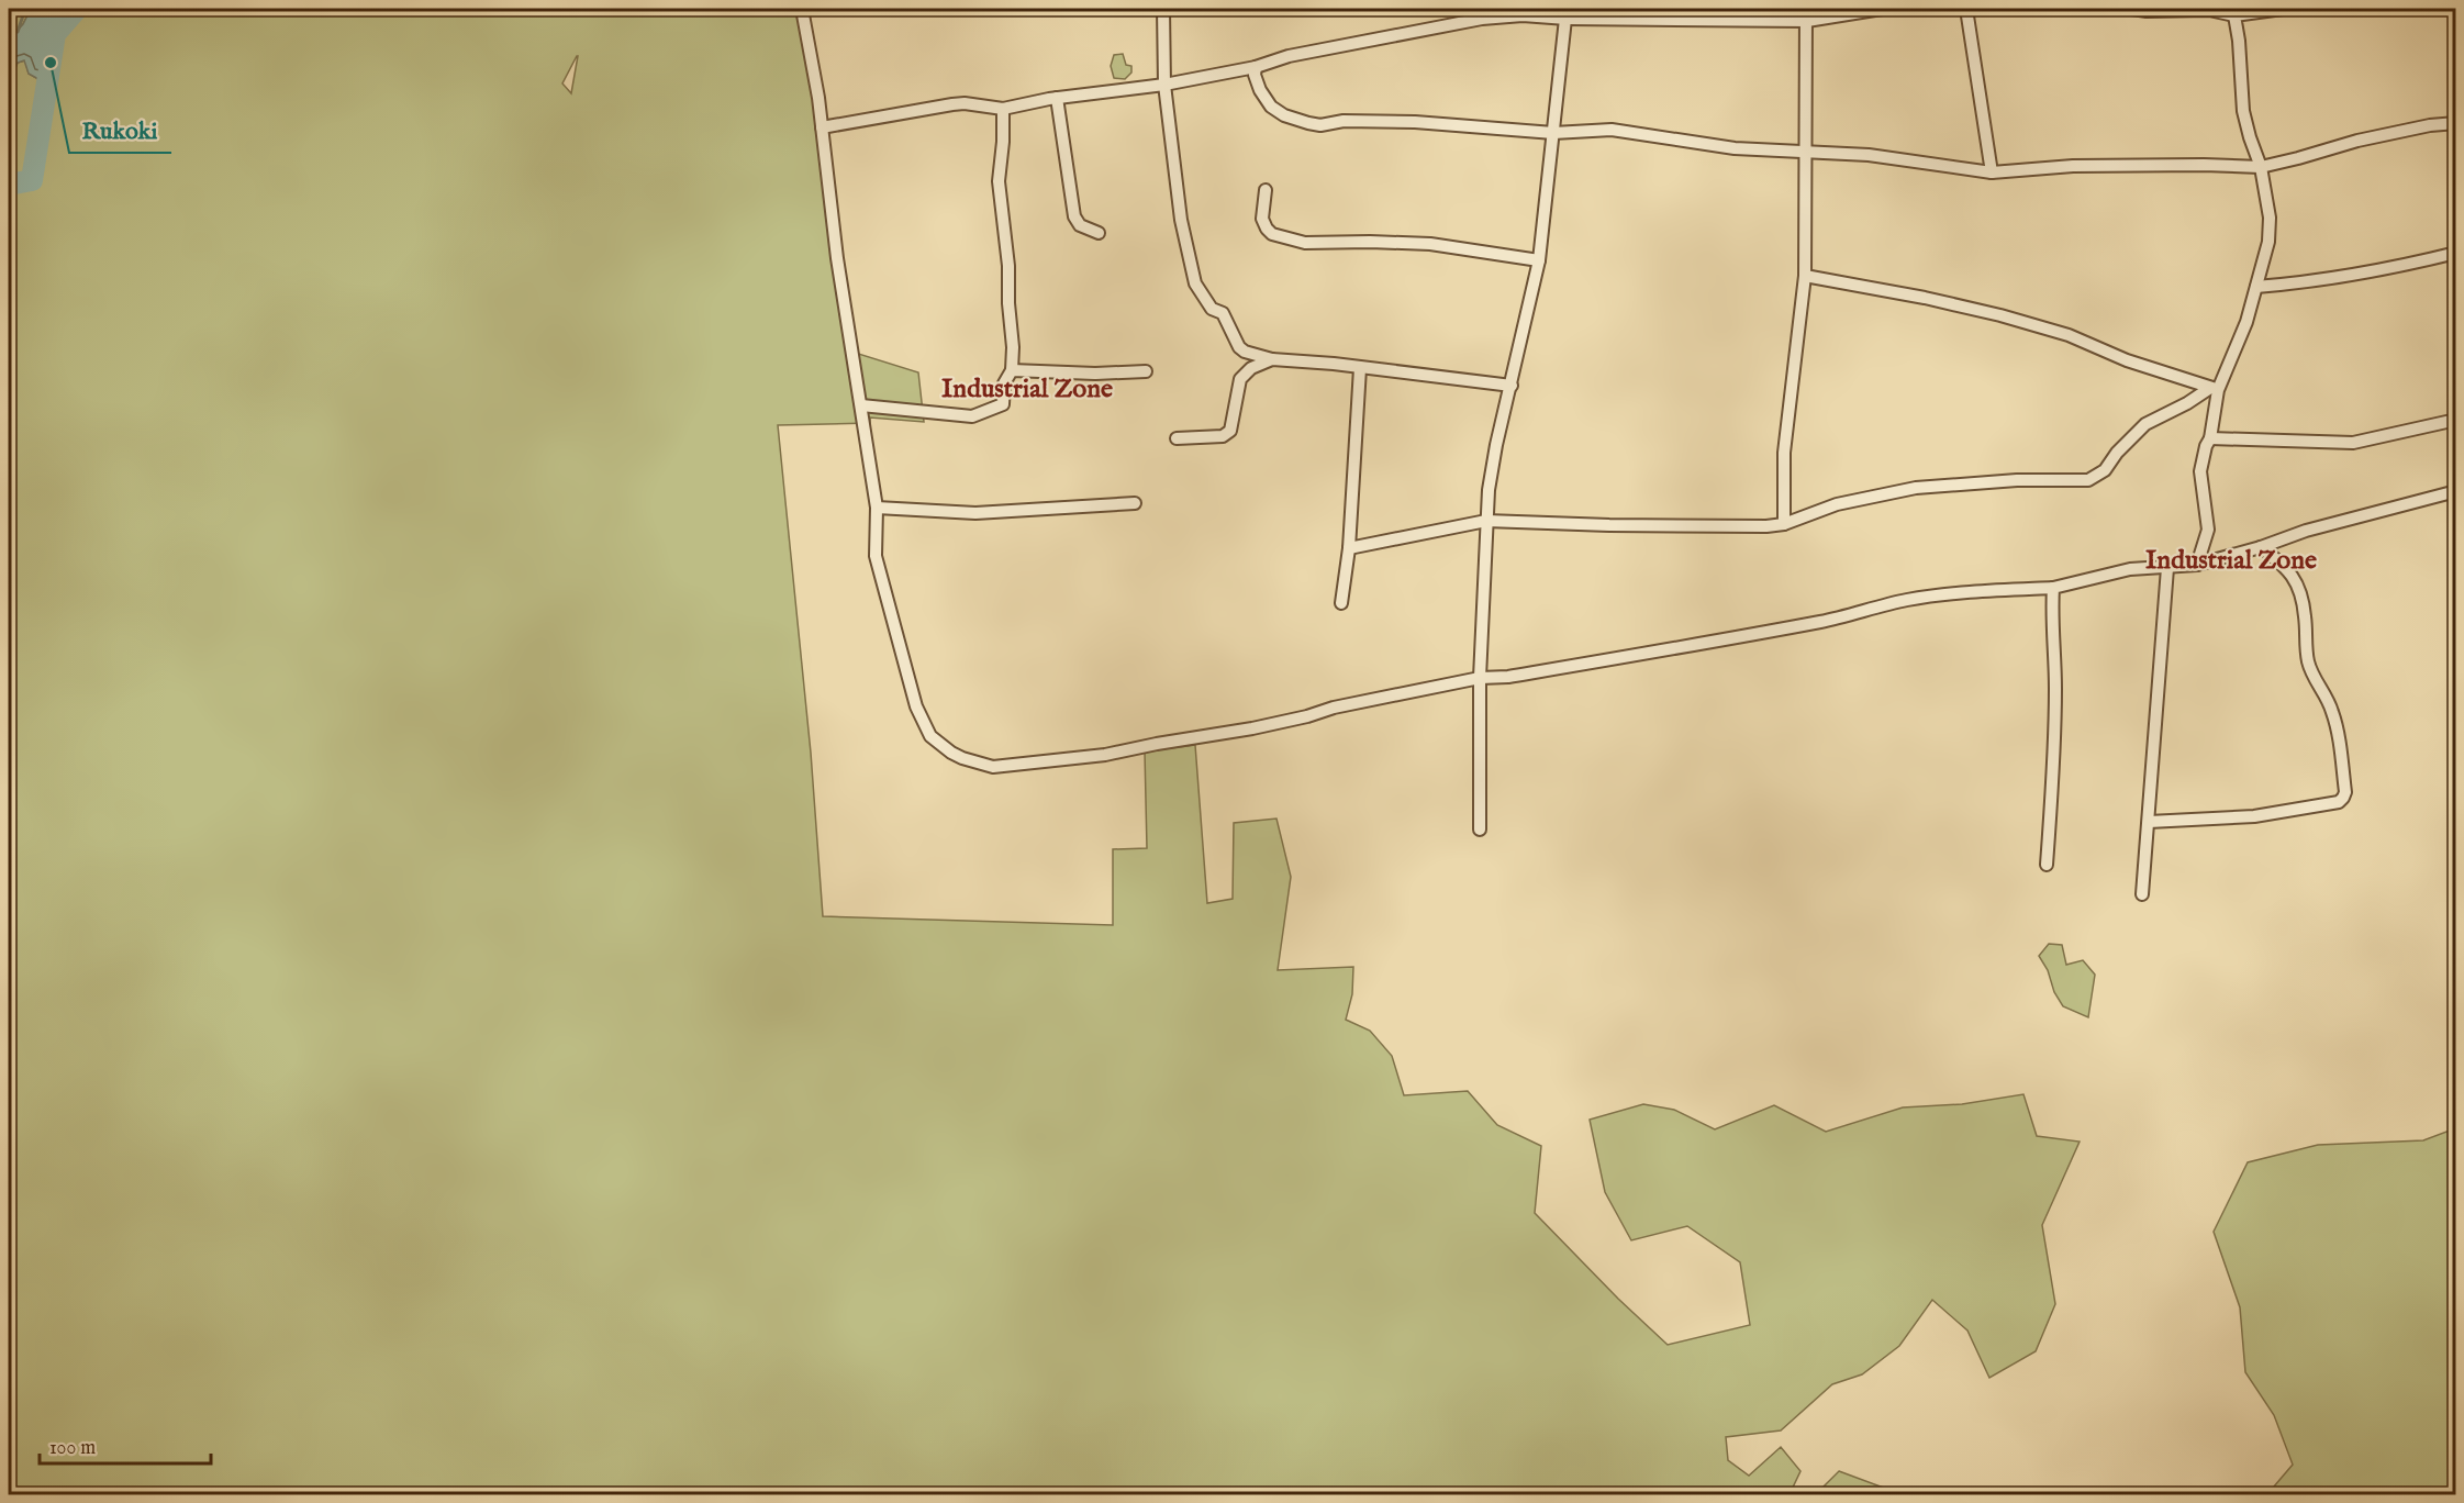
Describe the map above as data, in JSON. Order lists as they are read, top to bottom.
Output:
{
  "districts": ["Industrial Zone", "Industrial Zone"],
  "places": ["Rukoki"],
  "scale_bar": "100 m"
}
